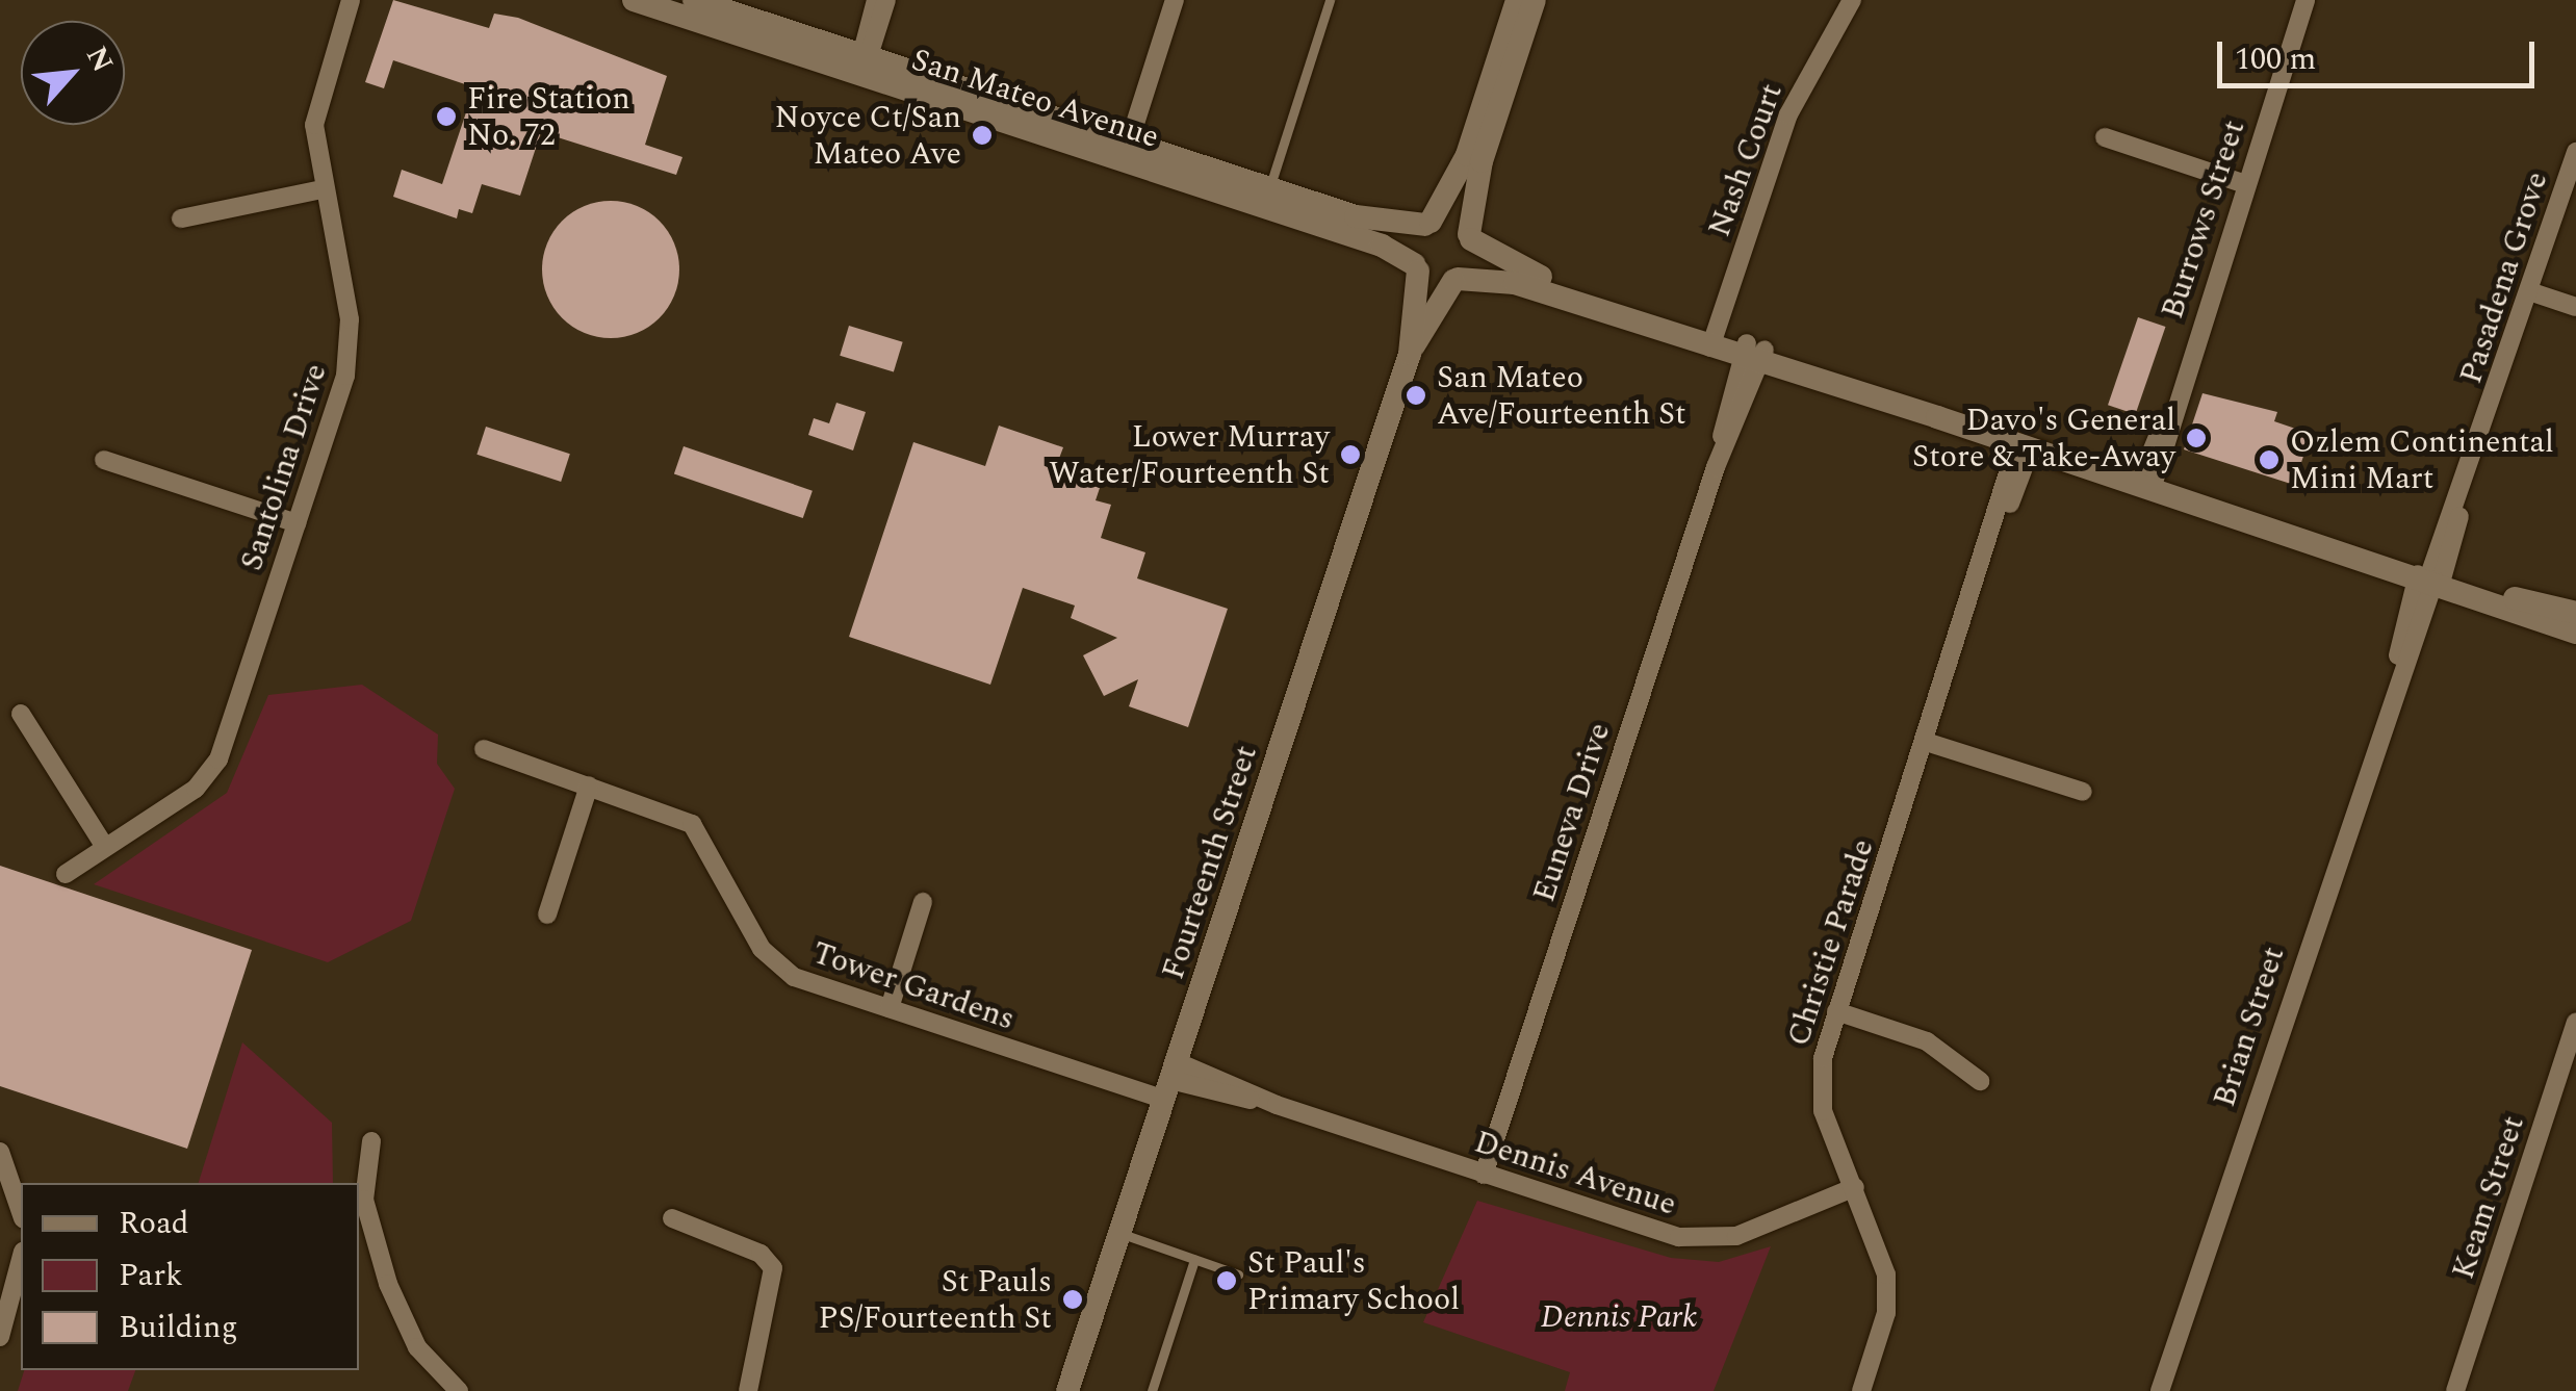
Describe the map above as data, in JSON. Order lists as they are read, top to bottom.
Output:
{
  "streets": {
    "street": [
      "San Mateo Avenue",
      "Nash Court",
      "Burrows Street",
      "Pasadena Grove",
      "Santolina Drive",
      "Euneva Drive",
      "Fourteenth Street",
      "Christie Parade",
      "Tower Gardens",
      "Brian Street",
      "Dennis Avenue",
      "Keam Street"
    ]
  },
  "crossings": [
    ["San Mateo Avenue", "Fourteenth Street"],
    ["Pasadena Grove", "Brian Street"],
    ["Euneva Drive", "Dennis Avenue"],
    ["Fourteenth Street", "Tower Gardens"],
    ["Fourteenth Street", "Dennis Avenue"],
    ["Christie Parade", "Dennis Avenue"],
    ["Tower Gardens", "Dennis Avenue"]
  ],
  "parks": ["Dennis Park"],
  "places": [
    "Fire Station No. 72",
    "Noyce Ct/San Mateo Ave",
    "San Mateo Ave/Fourteenth St",
    "Davo's General Store & Take-Away",
    "Lower Murray Water/Fourteenth St",
    "Ozlem Continental Mini Mart",
    "St Paul's Primary School",
    "St Pauls PS/Fourteenth St"
  ],
  "legend": ["Road", "Park", "Building"],
  "scale_bar": "100 m",
  "north": "top right"
}
